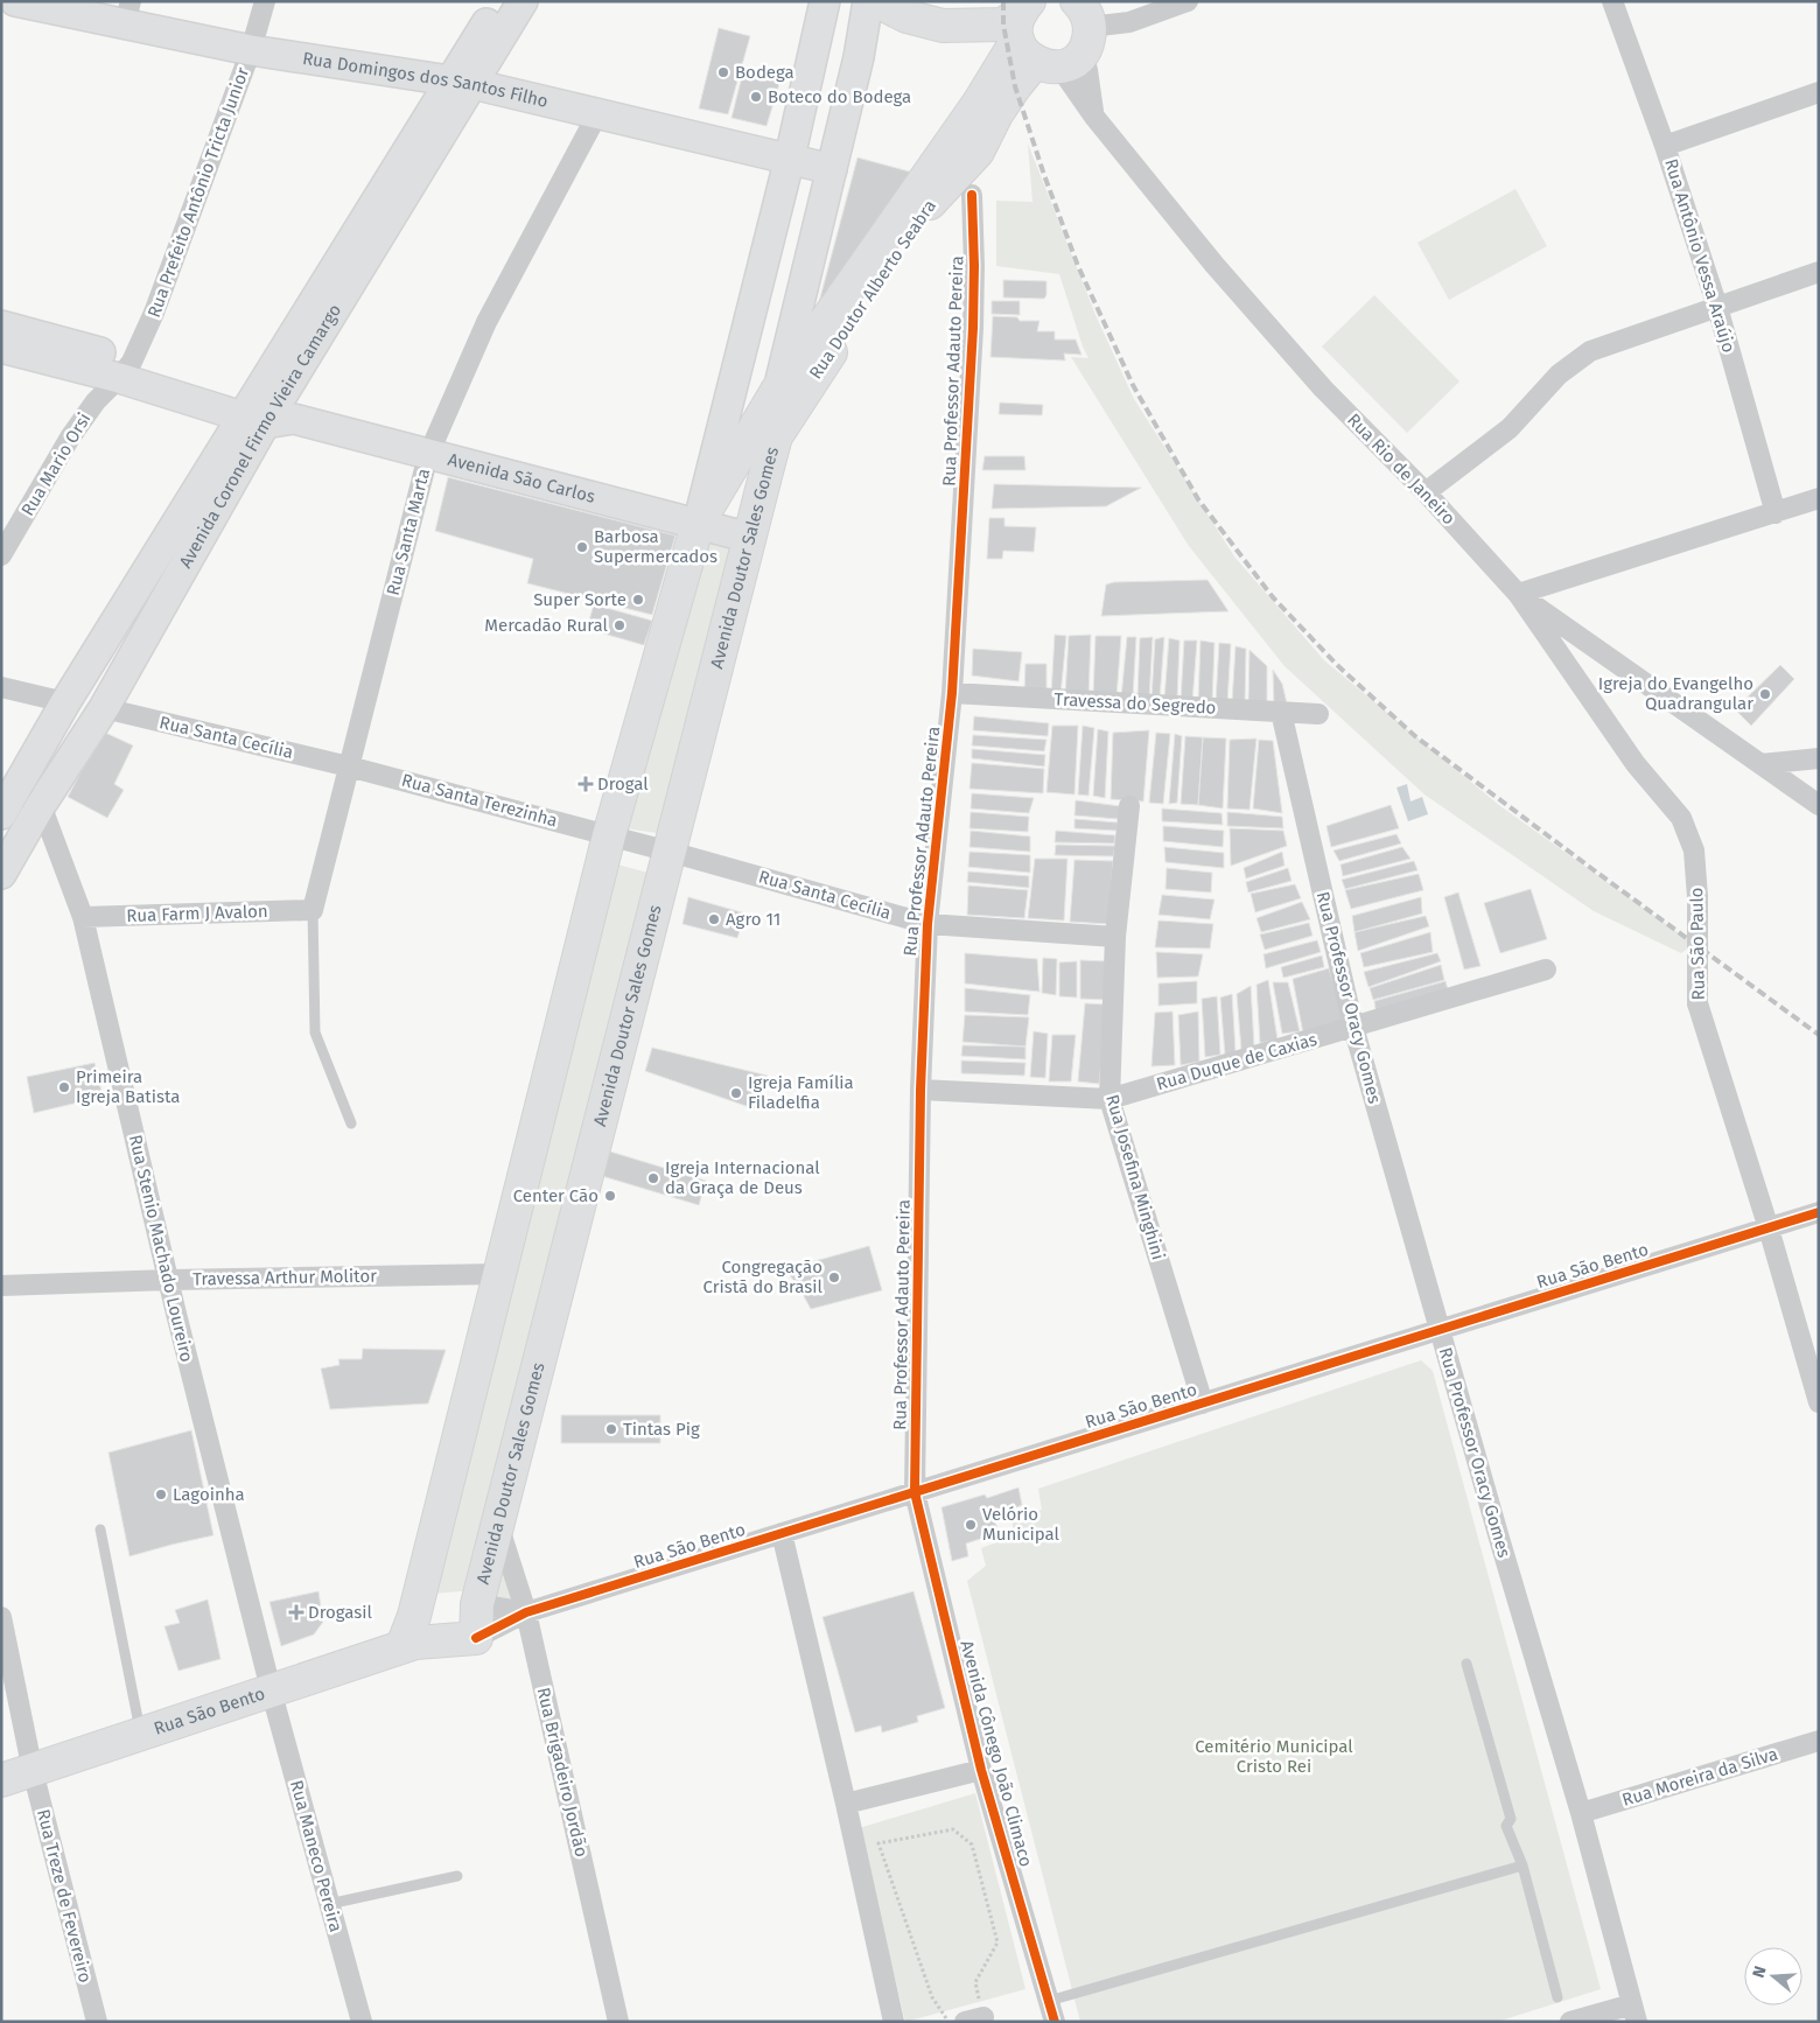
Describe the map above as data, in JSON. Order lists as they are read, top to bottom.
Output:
{
  "streets": {
    "main road": [
      "Rua Domingos dos Santos Filho",
      "Rua Doutor Alberto Seabra",
      "Avenida Coronel Firmo Vieira Camargo",
      "Avenida São Carlos",
      "Avenida Doutor Sales Gomes",
      "Rua São Bento"
    ],
    "street": [
      "Rua Prefeito Antônio Tricta Junior",
      "Rua Antônio Vessa Araújo",
      "Rua Professor Adauto Pereira",
      "Rua Mario Orsi",
      "Rua Rio de Janeiro",
      "Rua Santa Marta",
      "Travessa do Segredo",
      "Rua Santa Cecília",
      "Rua Santa Terezinha",
      "Rua Farm J Avalon",
      "Rua São Paulo",
      "Rua Professor Oracy Gomes",
      "Rua Duque de Caxias",
      "Rua Josefina Minghini",
      "Rua Stenio Machado Loureiro",
      "Travessa Arthur Molitor",
      "Avenida Cônego João Climaco",
      "Rua Brigadeiro Jordão",
      "Rua Moreira da Silva",
      "Rua Maneco Pereira",
      "Rua Treze de Fevereiro"
    ]
  },
  "crossings": [
    ["Rua Domingos dos Santos Filho", "Rua Prefeito Antônio Tricta Junior"],
    ["Rua Domingos dos Santos Filho", "Avenida Coronel Firmo Vieira Camargo"],
    ["Rua Domingos dos Santos Filho", "Rua Santa Marta"],
    ["Rua Domingos dos Santos Filho", "Avenida Doutor Sales Gomes"],
    ["Rua Prefeito Antônio Tricta Junior", "Rua Mario Orsi"],
    ["Rua Prefeito Antônio Tricta Junior", "Avenida São Carlos"],
    ["Rua Doutor Alberto Seabra", "Rua Professor Adauto Pereira"],
    ["Rua Doutor Alberto Seabra", "Rua Rio de Janeiro"],
    ["Rua Doutor Alberto Seabra", "Avenida Doutor Sales Gomes"],
    ["Rua Professor Adauto Pereira", "Travessa do Segredo"],
    ["Rua Professor Adauto Pereira", "Rua Santa Cecília"],
    ["Rua Professor Adauto Pereira", "Rua Duque de Caxias"],
    ["Rua Professor Adauto Pereira", "Rua São Bento"],
    ["Rua Professor Adauto Pereira", "Avenida Cônego João Climaco"],
    ["Avenida Coronel Firmo Vieira Camargo", "Avenida São Carlos"],
    ["Avenida Coronel Firmo Vieira Camargo", "Rua Santa Cecília"],
    ["Avenida Coronel Firmo Vieira Camargo", "Rua Stenio Machado Loureiro"],
    ["Rua Mario Orsi", "Avenida São Carlos"],
    ["Rua Rio de Janeiro", "Rua São Paulo"],
    ["Avenida São Carlos", "Rua Santa Marta"],
    ["Avenida São Carlos", "Avenida Doutor Sales Gomes"],
    ["Rua Santa Marta", "Rua Santa Cecília"],
    ["Rua Santa Marta", "Rua Santa Terezinha"],
    ["Rua Santa Marta", "Rua Farm J Avalon"],
    ["Avenida Doutor Sales Gomes", "Rua Santa Cecília"],
    ["Avenida Doutor Sales Gomes", "Rua Santa Terezinha"],
    ["Avenida Doutor Sales Gomes", "Rua São Bento"],
    ["Avenida Doutor Sales Gomes", "Travessa Arthur Molitor"],
    ["Avenida Doutor Sales Gomes", "Rua Brigadeiro Jordão"],
    ["Travessa do Segredo", "Rua Professor Oracy Gomes"],
    ["Rua Santa Cecília", "Rua Santa Terezinha"],
    ["Rua Santa Cecília", "Rua Josefina Minghini"],
    ["Rua Farm J Avalon", "Rua Stenio Machado Loureiro"],
    ["Rua São Paulo", "Rua São Bento"],
    ["Rua Professor Oracy Gomes", "Rua Duque de Caxias"],
    ["Rua Professor Oracy Gomes", "Rua São Bento"],
    ["Rua Professor Oracy Gomes", "Rua Moreira da Silva"],
    ["Rua Duque de Caxias", "Rua Josefina Minghini"],
    ["Rua Josefina Minghini", "Rua São Bento"],
    ["Rua Stenio Machado Loureiro", "Rua São Bento"],
    ["Rua Stenio Machado Loureiro", "Travessa Arthur Molitor"],
    ["Rua Stenio Machado Loureiro", "Rua Maneco Pereira"],
    ["Rua São Bento", "Avenida Cônego João Climaco"],
    ["Rua São Bento", "Rua Brigadeiro Jordão"],
    ["Rua São Bento", "Rua Maneco Pereira"],
    ["Rua São Bento", "Rua Treze de Fevereiro"]
  ],
  "parks": ["Cemitério Municipal Cristo Rei"],
  "places": {
    "other": [
      "Bodega",
      "Boteco do Bodega",
      "Barbosa Supermercados",
      "Super Sorte",
      "Mercadão Rural",
      "Igreja do Evangelho Quadrangular",
      "Agro 11",
      "Primeira Igreja Batista",
      "Igreja Família Filadelfia",
      "Igreja Internacional da Graça de Deus",
      "Center Cão",
      "Congregação Cristã do Brasil",
      "Tintas Pig",
      "Lagoinha",
      "Velório Municipal"
    ],
    "health": ["Drogal", "Drogasil"]
  },
  "north": "left"
}
